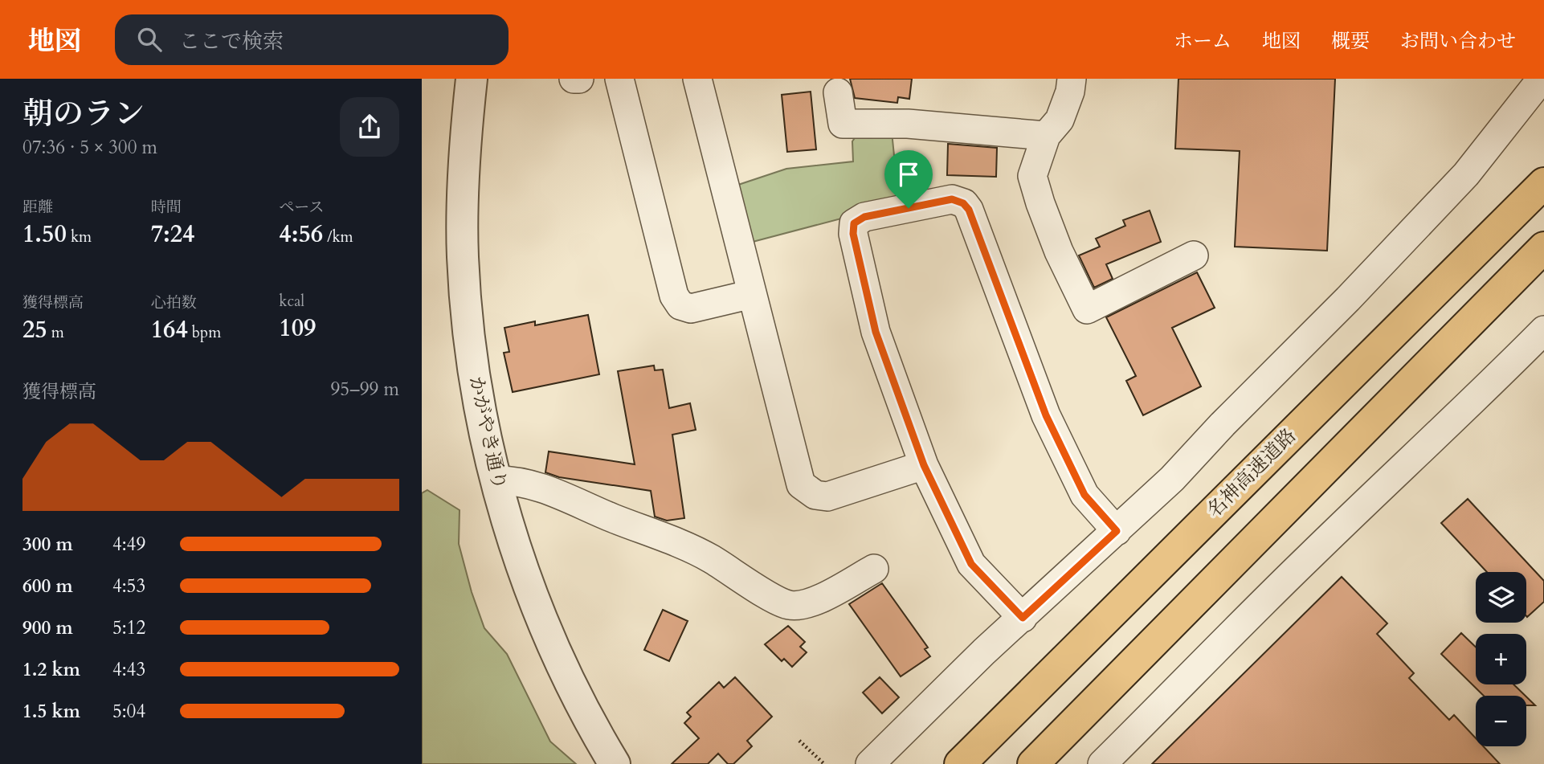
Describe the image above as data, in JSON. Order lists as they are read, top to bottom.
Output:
{
  "streets": {
    "highway": ["名神高速道路"],
    "street": ["かがやき通り"]
  },
  "page": {
    "header": "地図",
    "search": "ここで検索",
    "nav": [
      "ホーム",
      "地図",
      "概要",
      "お問い合わせ"
    ],
    "heading": ["朝のラン", "07:36 · 5 × 300 m"],
    "stats": [
      ["距離", "1.50 km"],
      ["時間", "7:24"],
      ["ペース", "4:56 /km"],
      ["獲得標高", "25 m"],
      ["心拍数", "164 bpm"],
      ["kcal", "109"]
    ],
    "chart": ["獲得標高", "95–99 m"],
    "list": [
      {
        "name": "300 m",
        "note": "4:49"
      },
      {
        "name": "600 m",
        "note": "4:53"
      },
      {
        "name": "900 m",
        "note": "5:12"
      },
      {
        "name": "1.2 km",
        "note": "4:43"
      },
      {
        "name": "1.5 km",
        "note": "5:04"
      }
    ],
    "map_buttons": ["+", "−"]
  }
}
